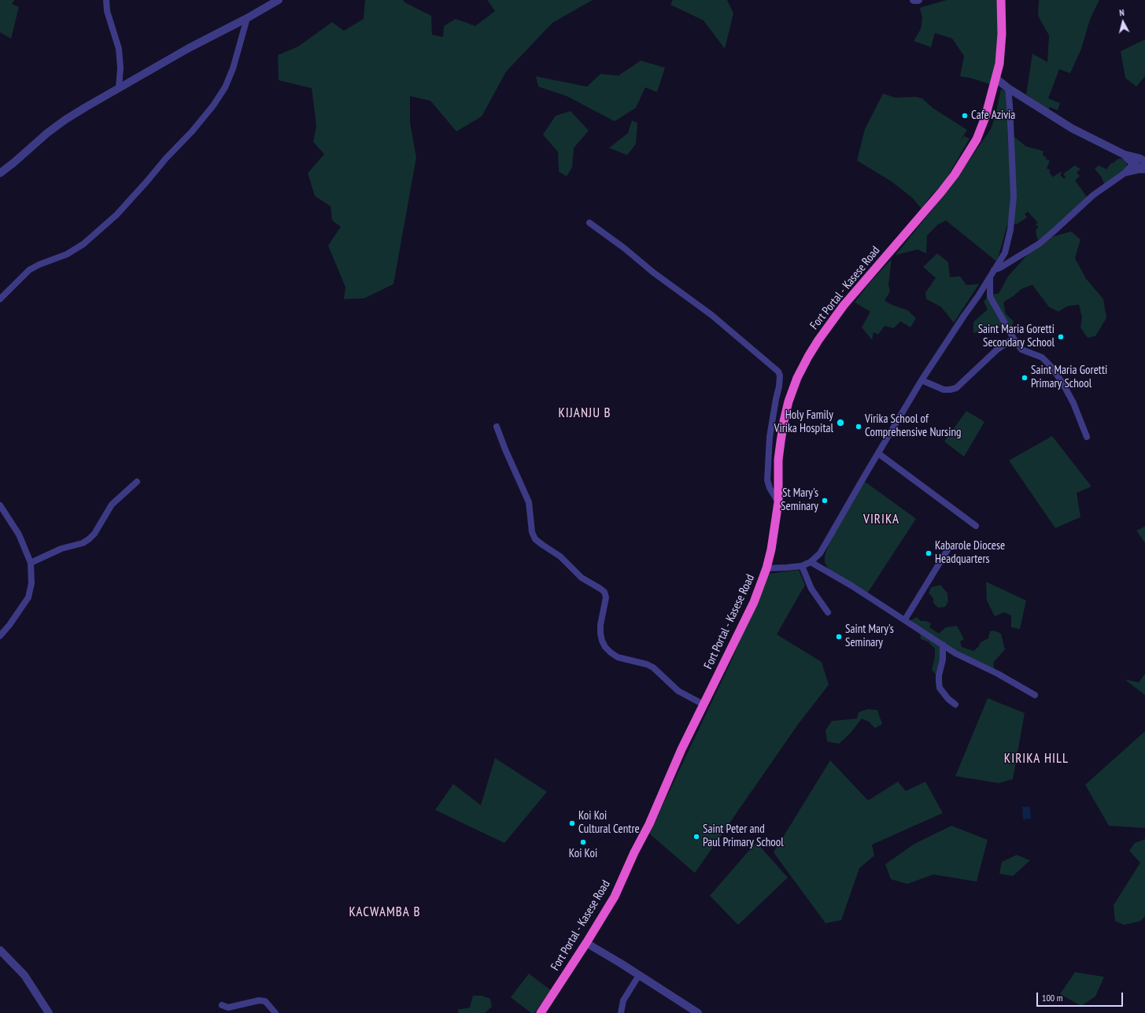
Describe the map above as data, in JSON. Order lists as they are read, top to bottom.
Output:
{
  "streets": {
    "highway": ["Fort Portal - Kasese Road"]
  },
  "districts": [
    "KIJANJU B",
    "VIRIKA",
    "KIRIKA HILL",
    "KACWAMBA B"
  ],
  "places": [
    "Cafe Azivia",
    "Saint Maria Goretti Secondary School",
    "Saint Maria Goretti Primary School",
    "Holy Family Virika Hospital",
    "Virika School of Comprehensive Nursing",
    "St Mary's Seminary",
    "Kabarole Diocese Headquarters",
    "Saint Mary's Seminary",
    "Koi Koi Cultural Centre",
    "Saint Peter and Paul Primary School",
    "Koi Koi"
  ],
  "scale_bar": "100 m",
  "north": "top"
}
